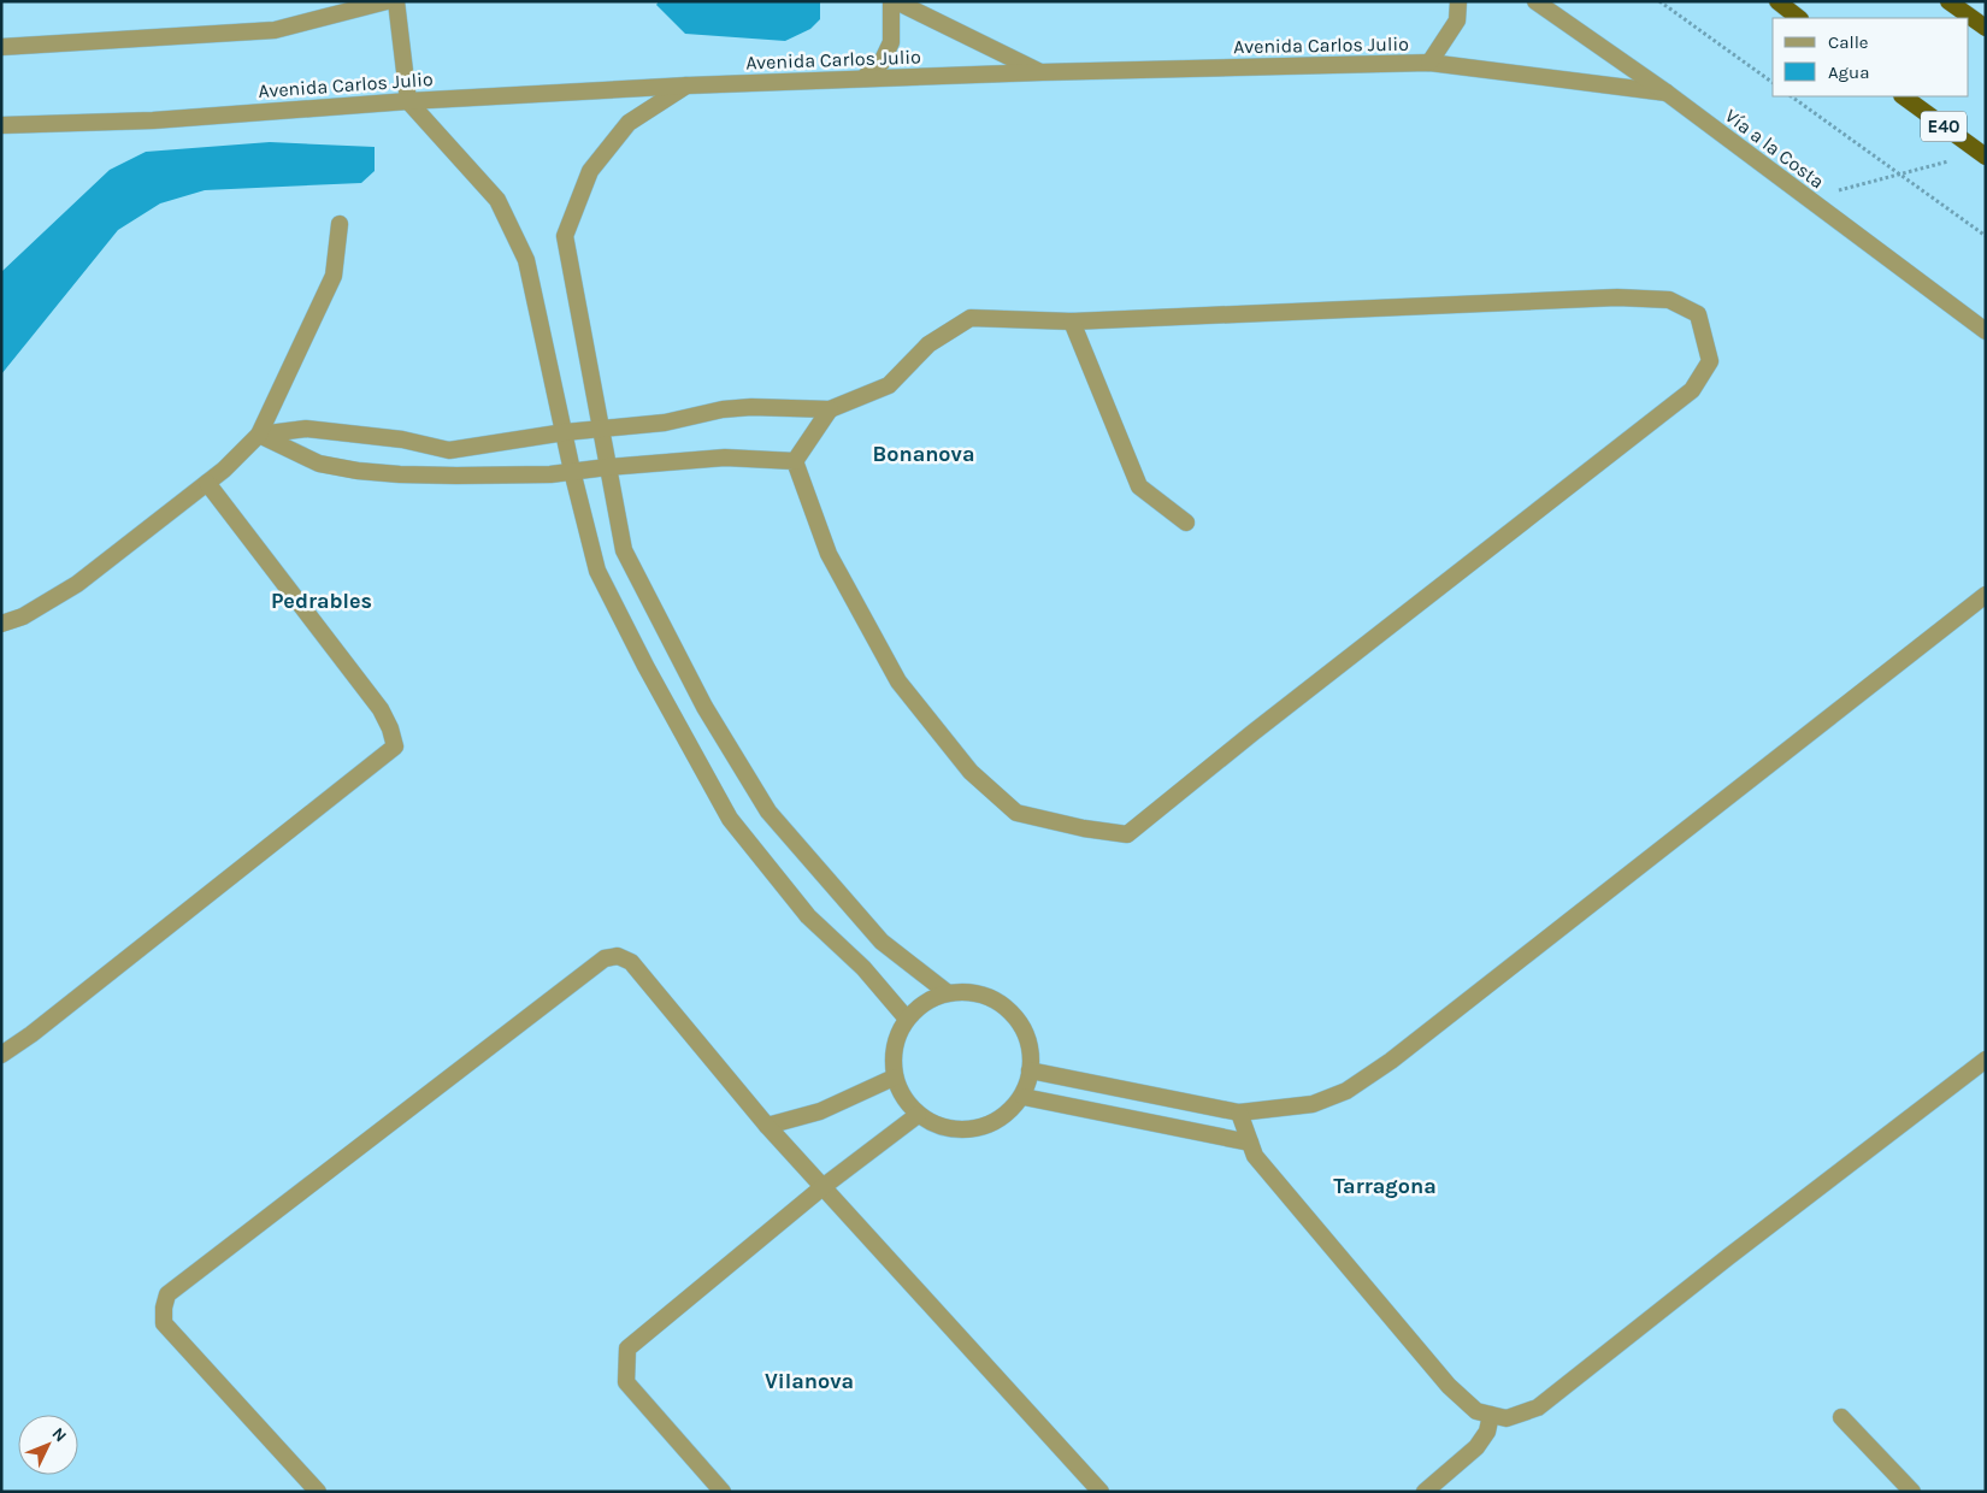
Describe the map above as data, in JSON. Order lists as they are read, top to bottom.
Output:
{
  "streets": {
    "highway": ["E40"],
    "street": ["Avenida Carlos Julio", "Vía a la Costa"]
  },
  "crossings": [
    ["Avenida Carlos Julio", "Vía a la Costa"]
  ],
  "districts": [
    "Bonanova",
    "Pedrables",
    "Tarragona",
    "Vilanova"
  ],
  "legend": ["Calle", "Agua"],
  "north": "top right"
}
